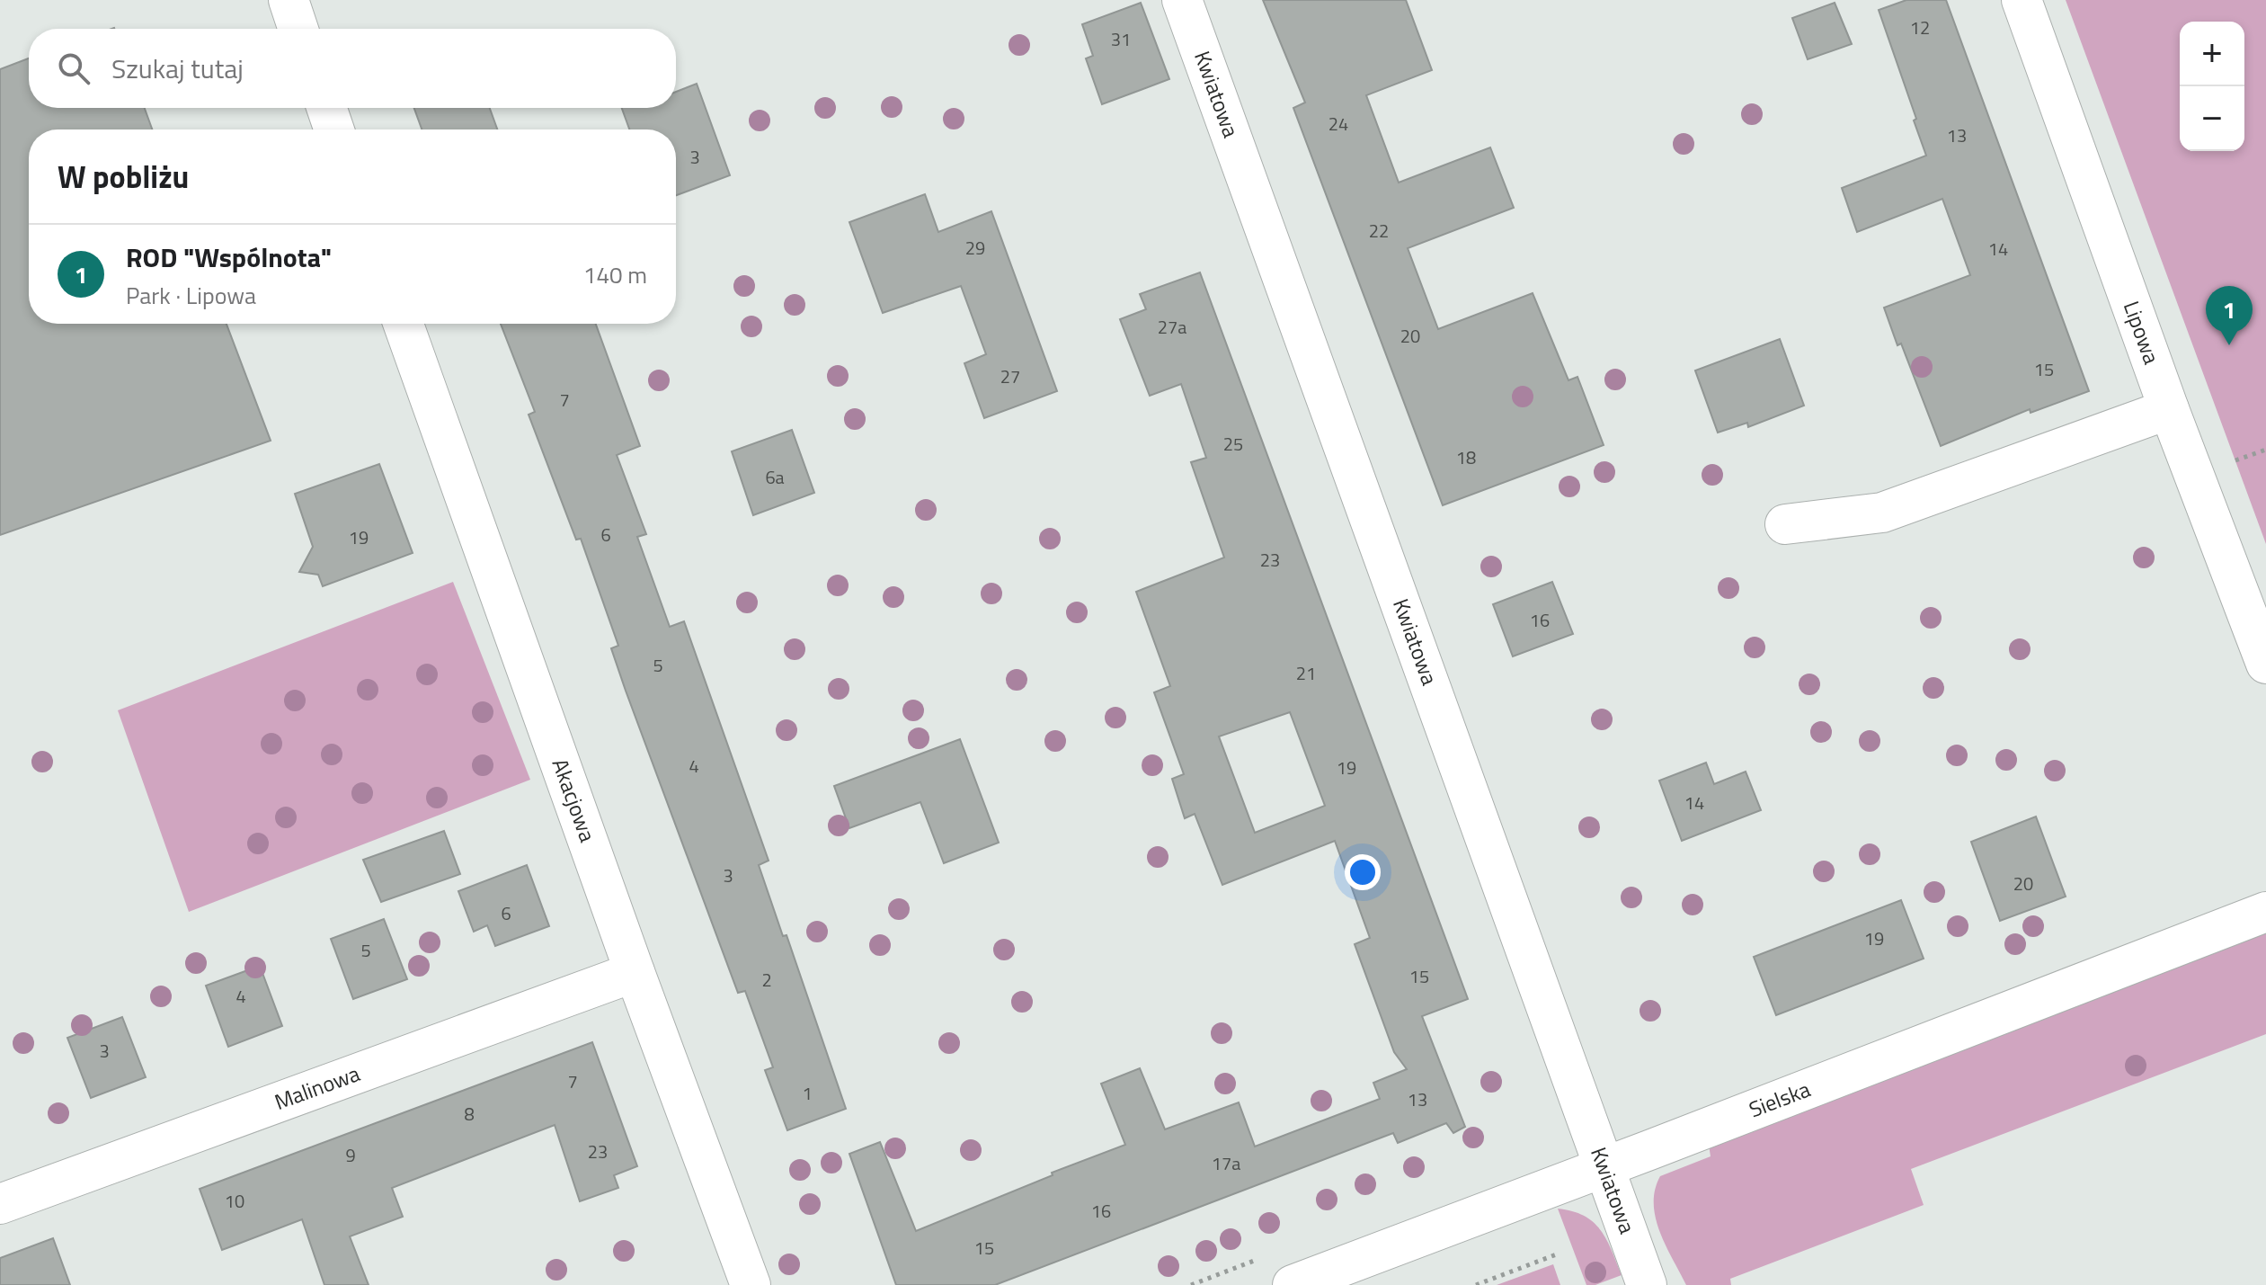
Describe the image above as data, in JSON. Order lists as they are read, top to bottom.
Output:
{
  "streets": {
    "street": [
      "Kwiatowa",
      "Lipowa",
      "Akacjowa",
      "Malinowa",
      "Sielska"
    ]
  },
  "crossings": [
    ["Kwiatowa", "Sielska"],
    ["Akacjowa", "Malinowa"]
  ],
  "house_numbers": [
    "12",
    "31",
    "24",
    "13",
    "3",
    "22",
    "29",
    "14",
    "27a",
    "20",
    "15",
    "27",
    "7",
    "25",
    "18",
    "6a",
    "6",
    "19",
    "23",
    "16",
    "5",
    "21",
    "4",
    "19",
    "14",
    "3",
    "20",
    "6",
    "19",
    "5",
    "15",
    "2",
    "4",
    "3",
    "7",
    "1",
    "13",
    "8",
    "23",
    "9",
    "17a",
    "10",
    "16",
    "15"
  ],
  "page": {
    "map_buttons": ["+", "−"],
    "search": "Szukaj tutaj",
    "heading": "W pobliżu",
    "list": [
      {
        "mark": "1",
        "name": "ROD \"Wspólnota\"",
        "note": "Park · Lipowa",
        "value": "140 m"
      }
    ],
    "pins": "1"
  }
}
